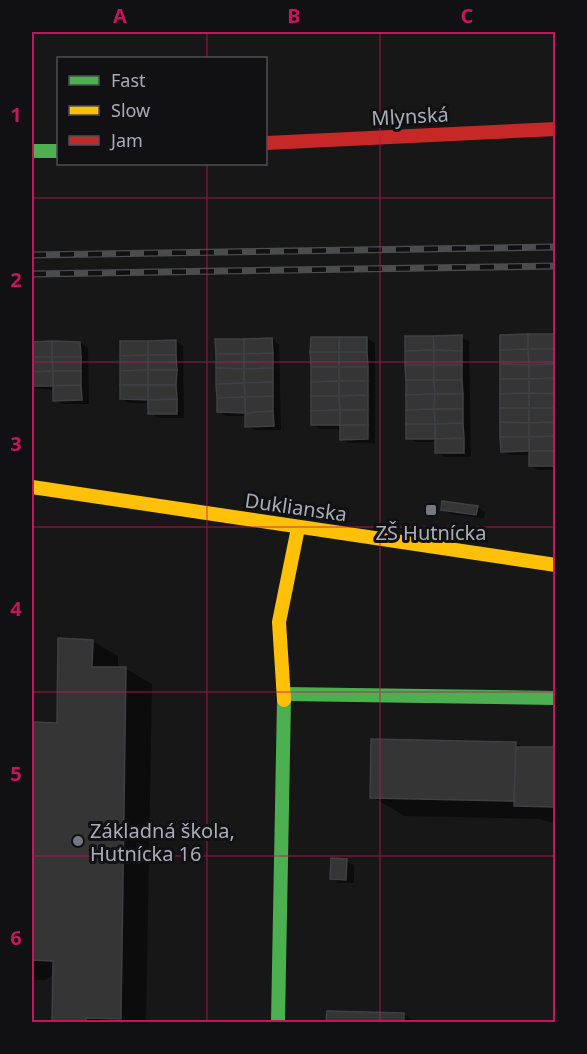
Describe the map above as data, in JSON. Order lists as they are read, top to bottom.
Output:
{
  "streets": {
    "street": ["Mlynská", "Duklianska"]
  },
  "places": {
    "transit": ["ZŠ Hutnícka"],
    "other": ["Základná škola, Hutnícka 16"]
  },
  "legend": ["Fast", "Slow", "Jam"],
  "grid": {
    "columns": ["A", "B", "C"],
    "rows": [
      "1",
      "2",
      "3",
      "4",
      "5",
      "6"
    ]
  }
}
